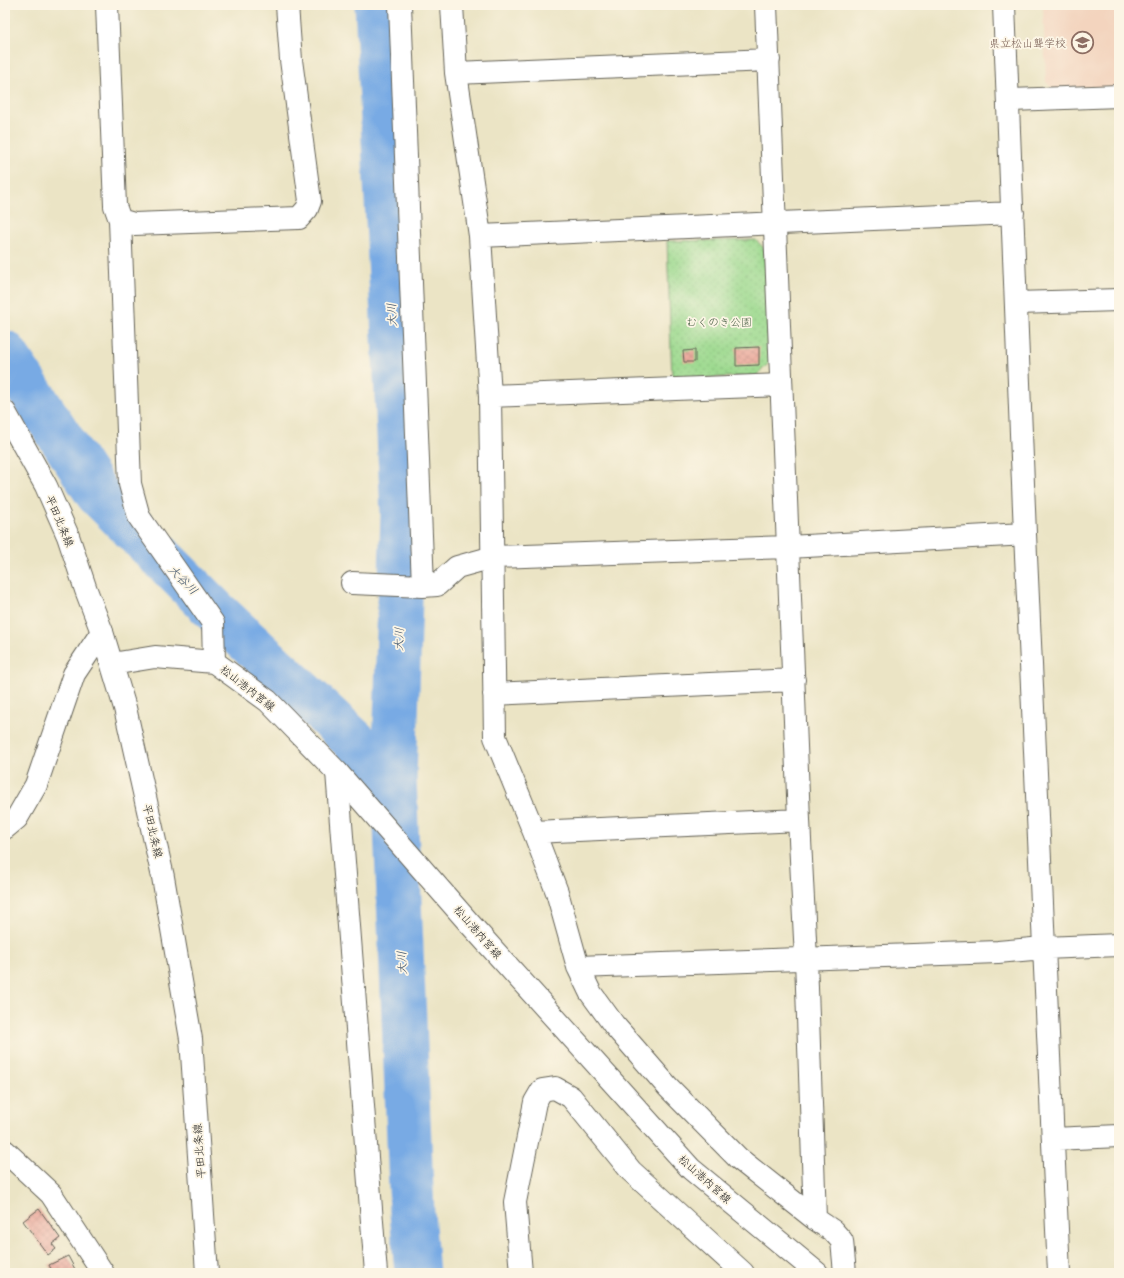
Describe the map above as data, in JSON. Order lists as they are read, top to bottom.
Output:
{
  "streets": {
    "street": ["平田北条線", "松山港内宮線"]
  },
  "crossings": [
    ["平田北条線", "松山港内宮線"]
  ],
  "water": ["大川", "大谷川"],
  "parks": ["むくのき公園"],
  "places": {
    "school or university": ["県立松山聾学校"]
  }
}
